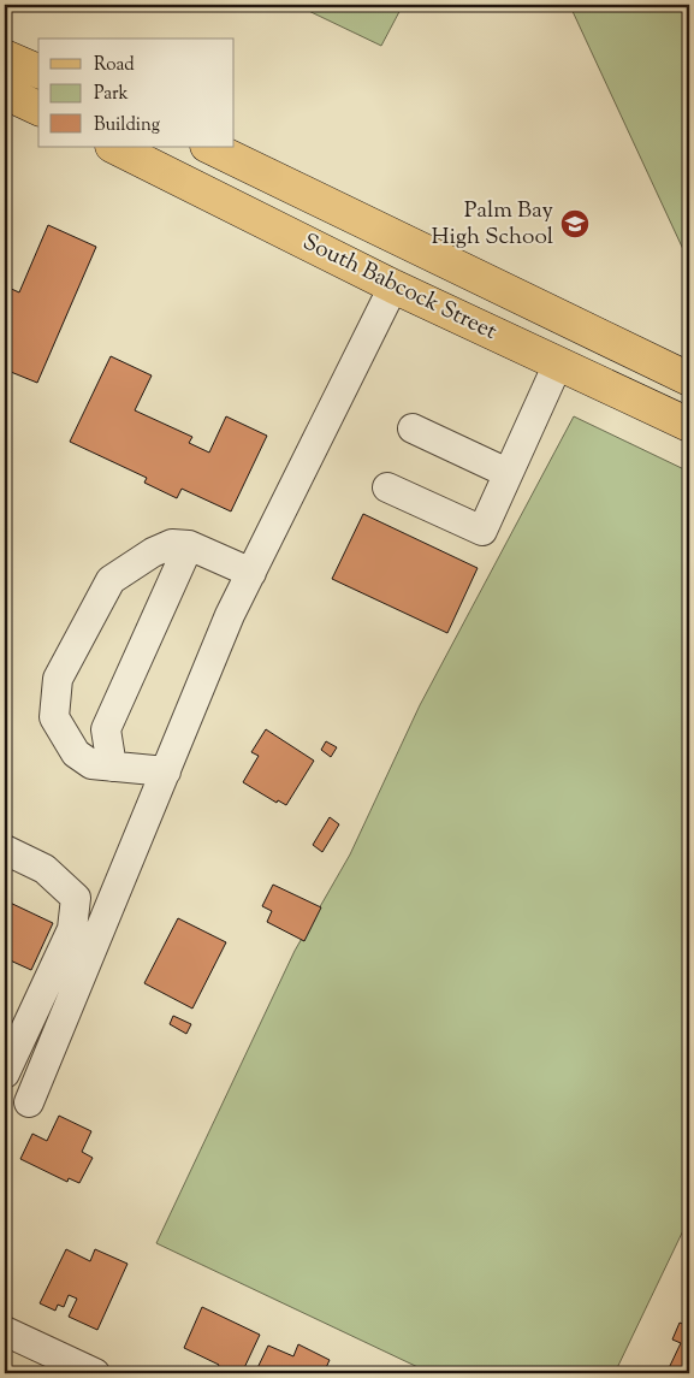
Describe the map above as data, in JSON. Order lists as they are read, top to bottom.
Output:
{
  "streets": {
    "main road": ["South Babcock Street"]
  },
  "places": {
    "school or university": ["Palm Bay High School"]
  },
  "legend": ["Road", "Park", "Building"]
}
